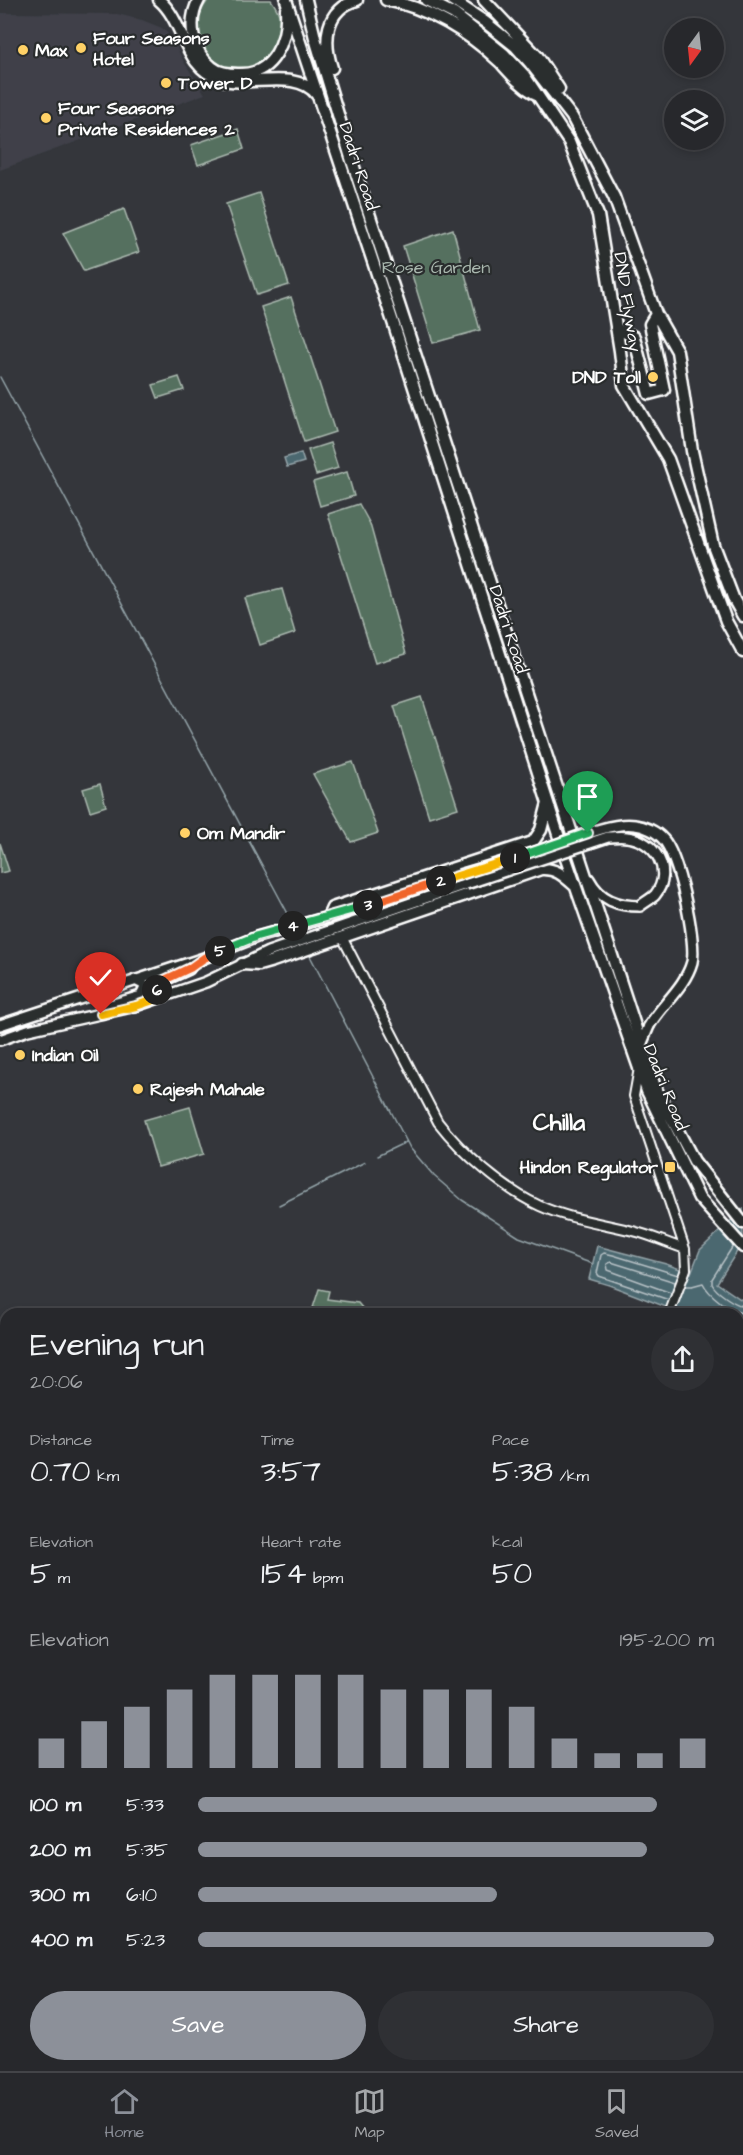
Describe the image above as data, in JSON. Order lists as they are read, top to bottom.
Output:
{
  "streets": {
    "highway": ["Dadri Road", "DND Flyway"]
  },
  "districts": ["Chilla"],
  "parks": ["Rose Garden"],
  "places": {
    "other": [
      "Four Seasons Hotel",
      "Max",
      "Tower D",
      "Four Seasons Private Residences 2",
      "DND Toll",
      "Om Mandir",
      "Indian Oil",
      "Rajesh Mahale"
    ],
    "transit": ["Hindon Regulator"]
  },
  "north": "bottom",
  "page": {
    "pins": [
      "1",
      "2",
      "3",
      "4",
      "5",
      "6"
    ],
    "heading": ["Evening run", "20:06"],
    "stats": [
      ["Distance", "0.70 km"],
      ["Time", "3:57"],
      ["Pace", "5:38 /km"],
      ["Elevation", "5 m"],
      ["Heart rate", "154 bpm"],
      ["kcal", "50"]
    ],
    "chart": ["Elevation", "195–200 m"],
    "list": [
      {
        "name": "100 m",
        "note": "5:33"
      },
      {
        "name": "200 m",
        "note": "5:35"
      },
      {
        "name": "300 m",
        "note": "6:10"
      },
      {
        "name": "400 m",
        "note": "5:23"
      }
    ],
    "buttons": ["Save", "Share"],
    "tabs": ["Home", "Map", "Saved"]
  }
}
